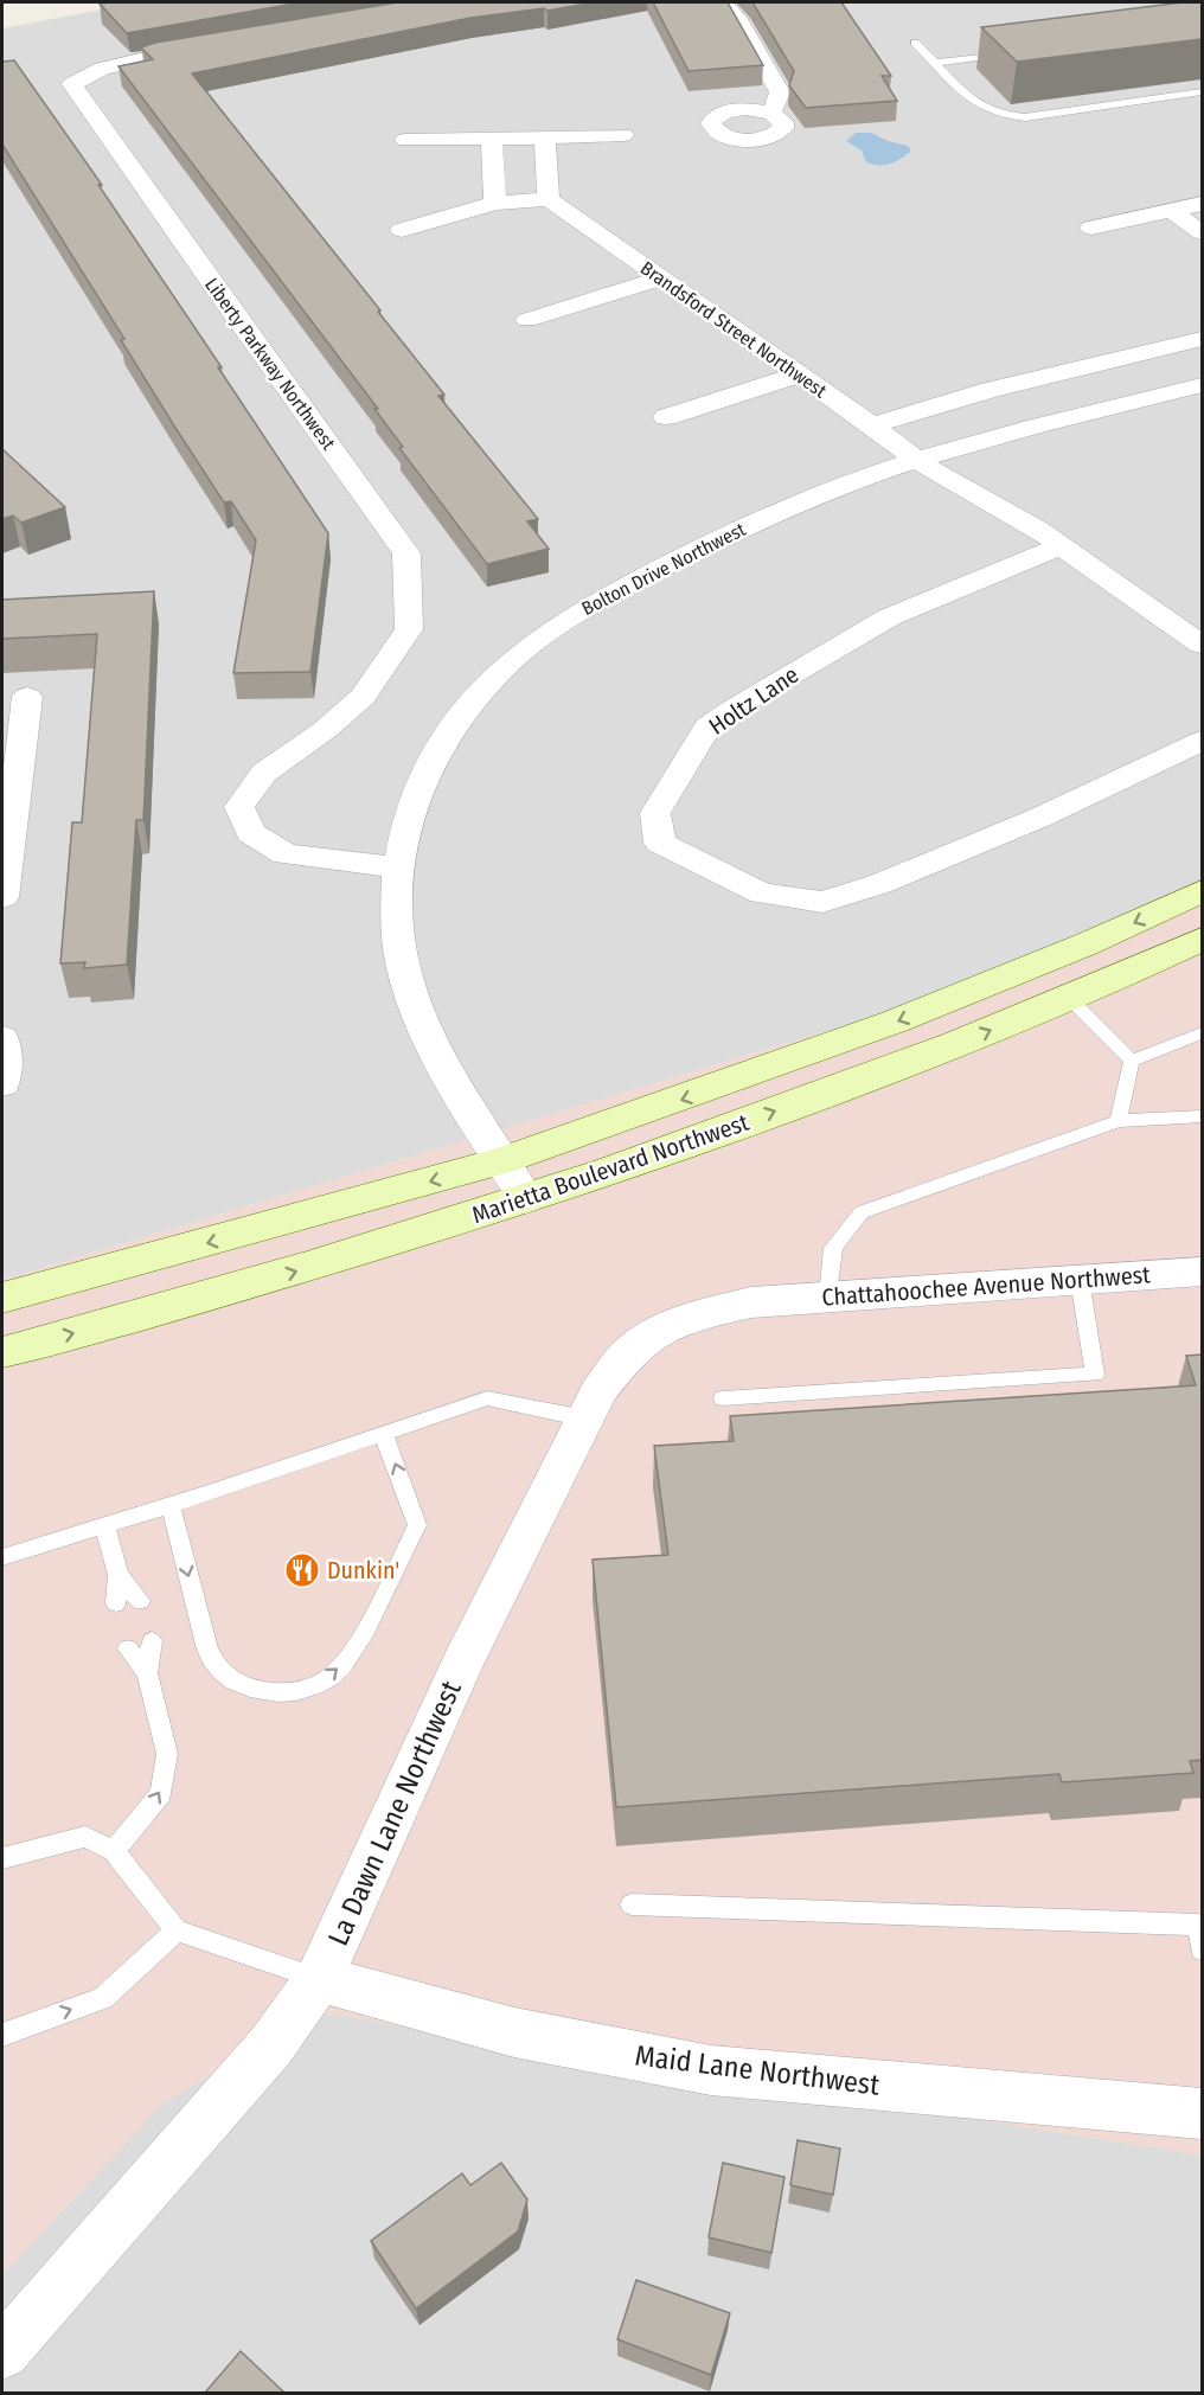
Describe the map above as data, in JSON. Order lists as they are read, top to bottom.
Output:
{
  "streets": {
    "main road": ["Marietta Boulevard Northwest"],
    "street": [
      "Brandsford Street Northwest",
      "Liberty Parkway Northwest",
      "Bolton Drive Northwest",
      "Holtz Lane",
      "Chattahoochee Avenue Northwest",
      "La Dawn Lane Northwest",
      "Maid Lane Northwest"
    ]
  },
  "crossings": [
    ["Brandsford Street Northwest", "Bolton Drive Northwest"],
    ["Liberty Parkway Northwest", "Bolton Drive Northwest"],
    ["Bolton Drive Northwest", "Marietta Boulevard Northwest"],
    ["Chattahoochee Avenue Northwest", "La Dawn Lane Northwest"],
    ["La Dawn Lane Northwest", "Maid Lane Northwest"]
  ],
  "places": {
    "restaurant": ["Dunkin'"]
  }
}
